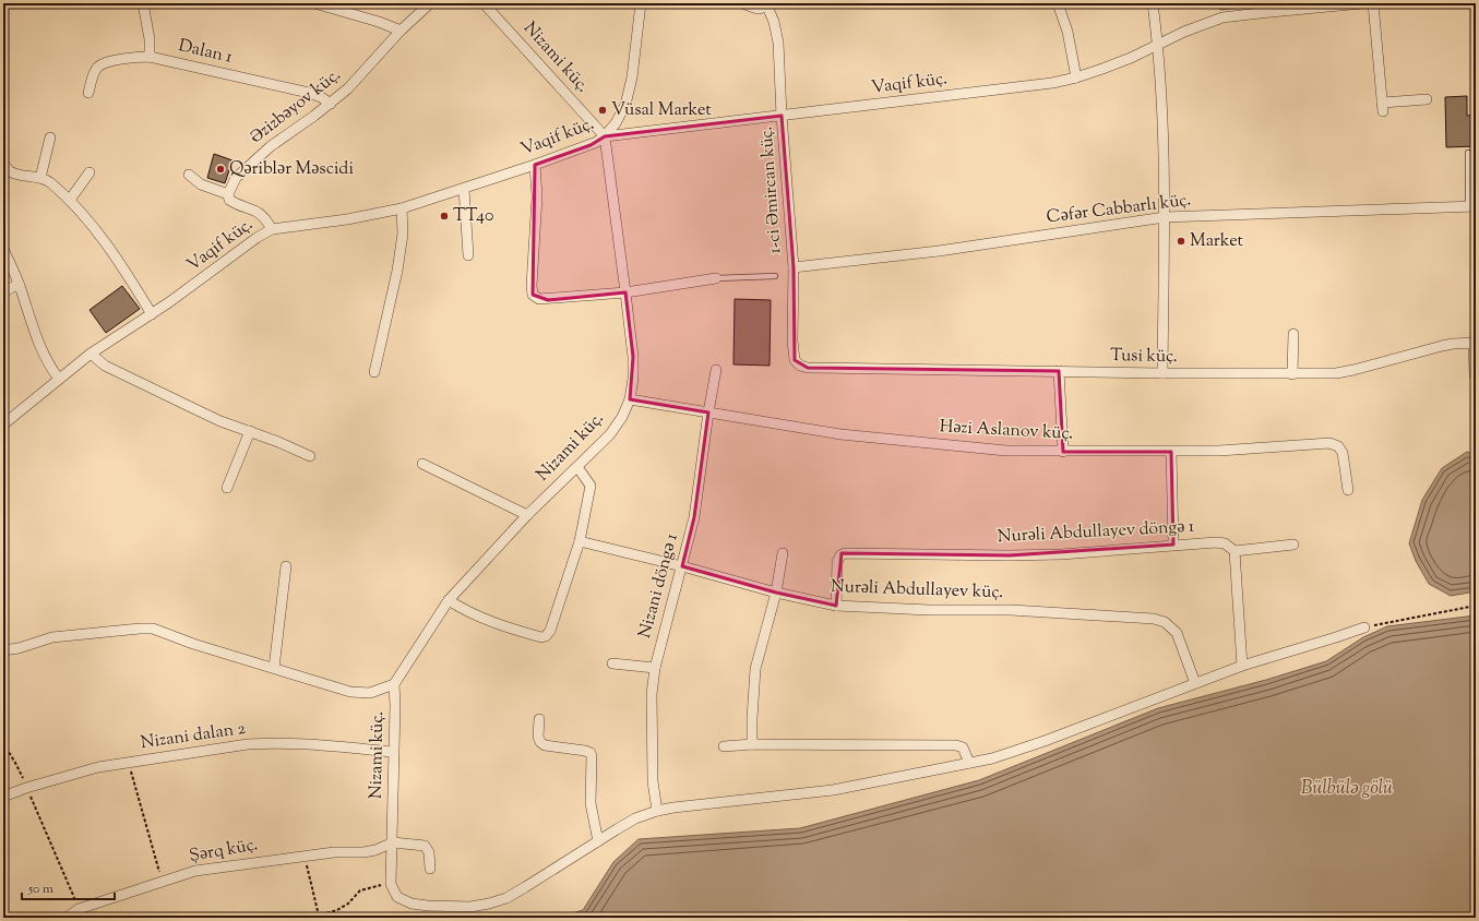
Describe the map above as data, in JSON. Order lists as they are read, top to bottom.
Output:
{
  "streets": {
    "street": [
      "Dalan 1",
      "Nizami küç.",
      "Vaqif küç.",
      "Əzizbəyov küç.",
      "1-ci Əmircan küç.",
      "Cəfər Cabbarlı küç.",
      "Tusi küç.",
      "Həzi Aslanov küç.",
      "Nurəli Abdullayev döngə 1",
      "Nizani döngə 1",
      "Nurəli Abdullayev küç.",
      "Nizani dalan 2",
      "Şərq küç."
    ]
  },
  "crossings": [
    ["Dalan 1", "Əzizbəyov küç."],
    ["Nizami küç.", "Vaqif küç."],
    ["Nizami küç.", "Həzi Aslanov küç."],
    ["Nizami küç.", "Nizani dalan 2"],
    ["Nizami küç.", "Şərq küç."],
    ["Vaqif küç.", "1-ci Əmircan küç."],
    ["1-ci Əmircan küç.", "Cəfər Cabbarlı küç."],
    ["1-ci Əmircan küç.", "Tusi küç."],
    ["Həzi Aslanov küç.", "Nizani döngə 1"],
    ["Nurəli Abdullayev döngə 1", "Nurəli Abdullayev küç."],
    ["Nizani döngə 1", "Nurəli Abdullayev küç."]
  ],
  "water": ["Bülbülə gölü"],
  "places": [
    "Vüsal Market",
    "Qəriblər Məscidi",
    "TT40",
    "Market"
  ],
  "scale_bar": "50 m"
}
